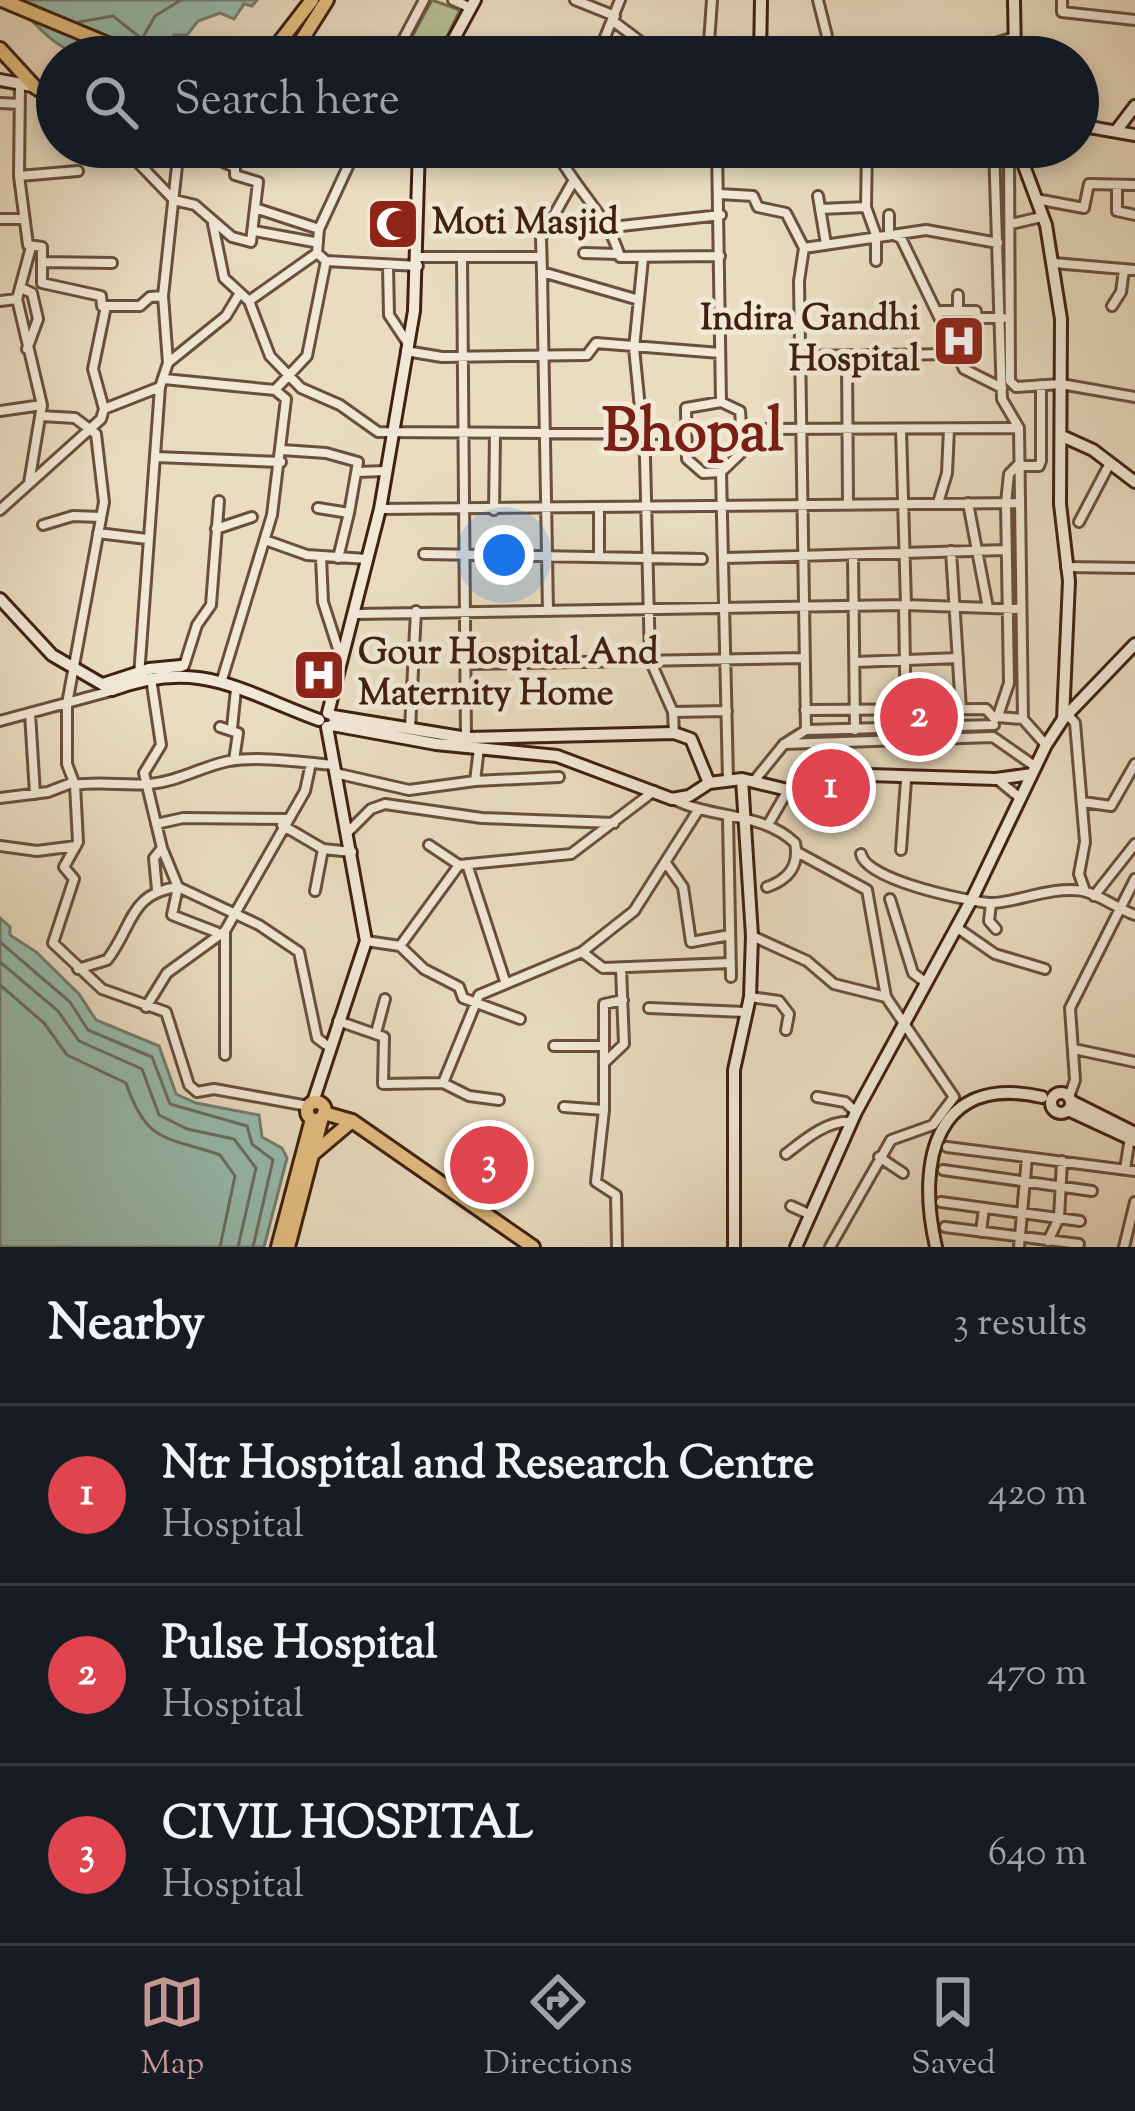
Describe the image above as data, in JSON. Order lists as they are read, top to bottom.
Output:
{
  "districts": ["Bhopal"],
  "places": {
    "mosque": ["Moti Masjid"],
    "hospital": ["Indira Gandhi Hospital", "Gour Hospital And Maternity Home"]
  },
  "page": {
    "search": "Search here",
    "pins": ["2", "1", "3"],
    "heading": ["Nearby", "3 results"],
    "list": [
      {
        "mark": "1",
        "name": "Ntr Hospital and Research Centre",
        "note": "Hospital",
        "value": "420 m"
      },
      {
        "mark": "2",
        "name": "Pulse Hospital",
        "note": "Hospital",
        "value": "470 m"
      },
      {
        "mark": "3",
        "name": "CIVIL HOSPITAL",
        "note": "Hospital",
        "value": "640 m"
      }
    ],
    "nav": ["Map", "Directions", "Saved"]
  }
}
